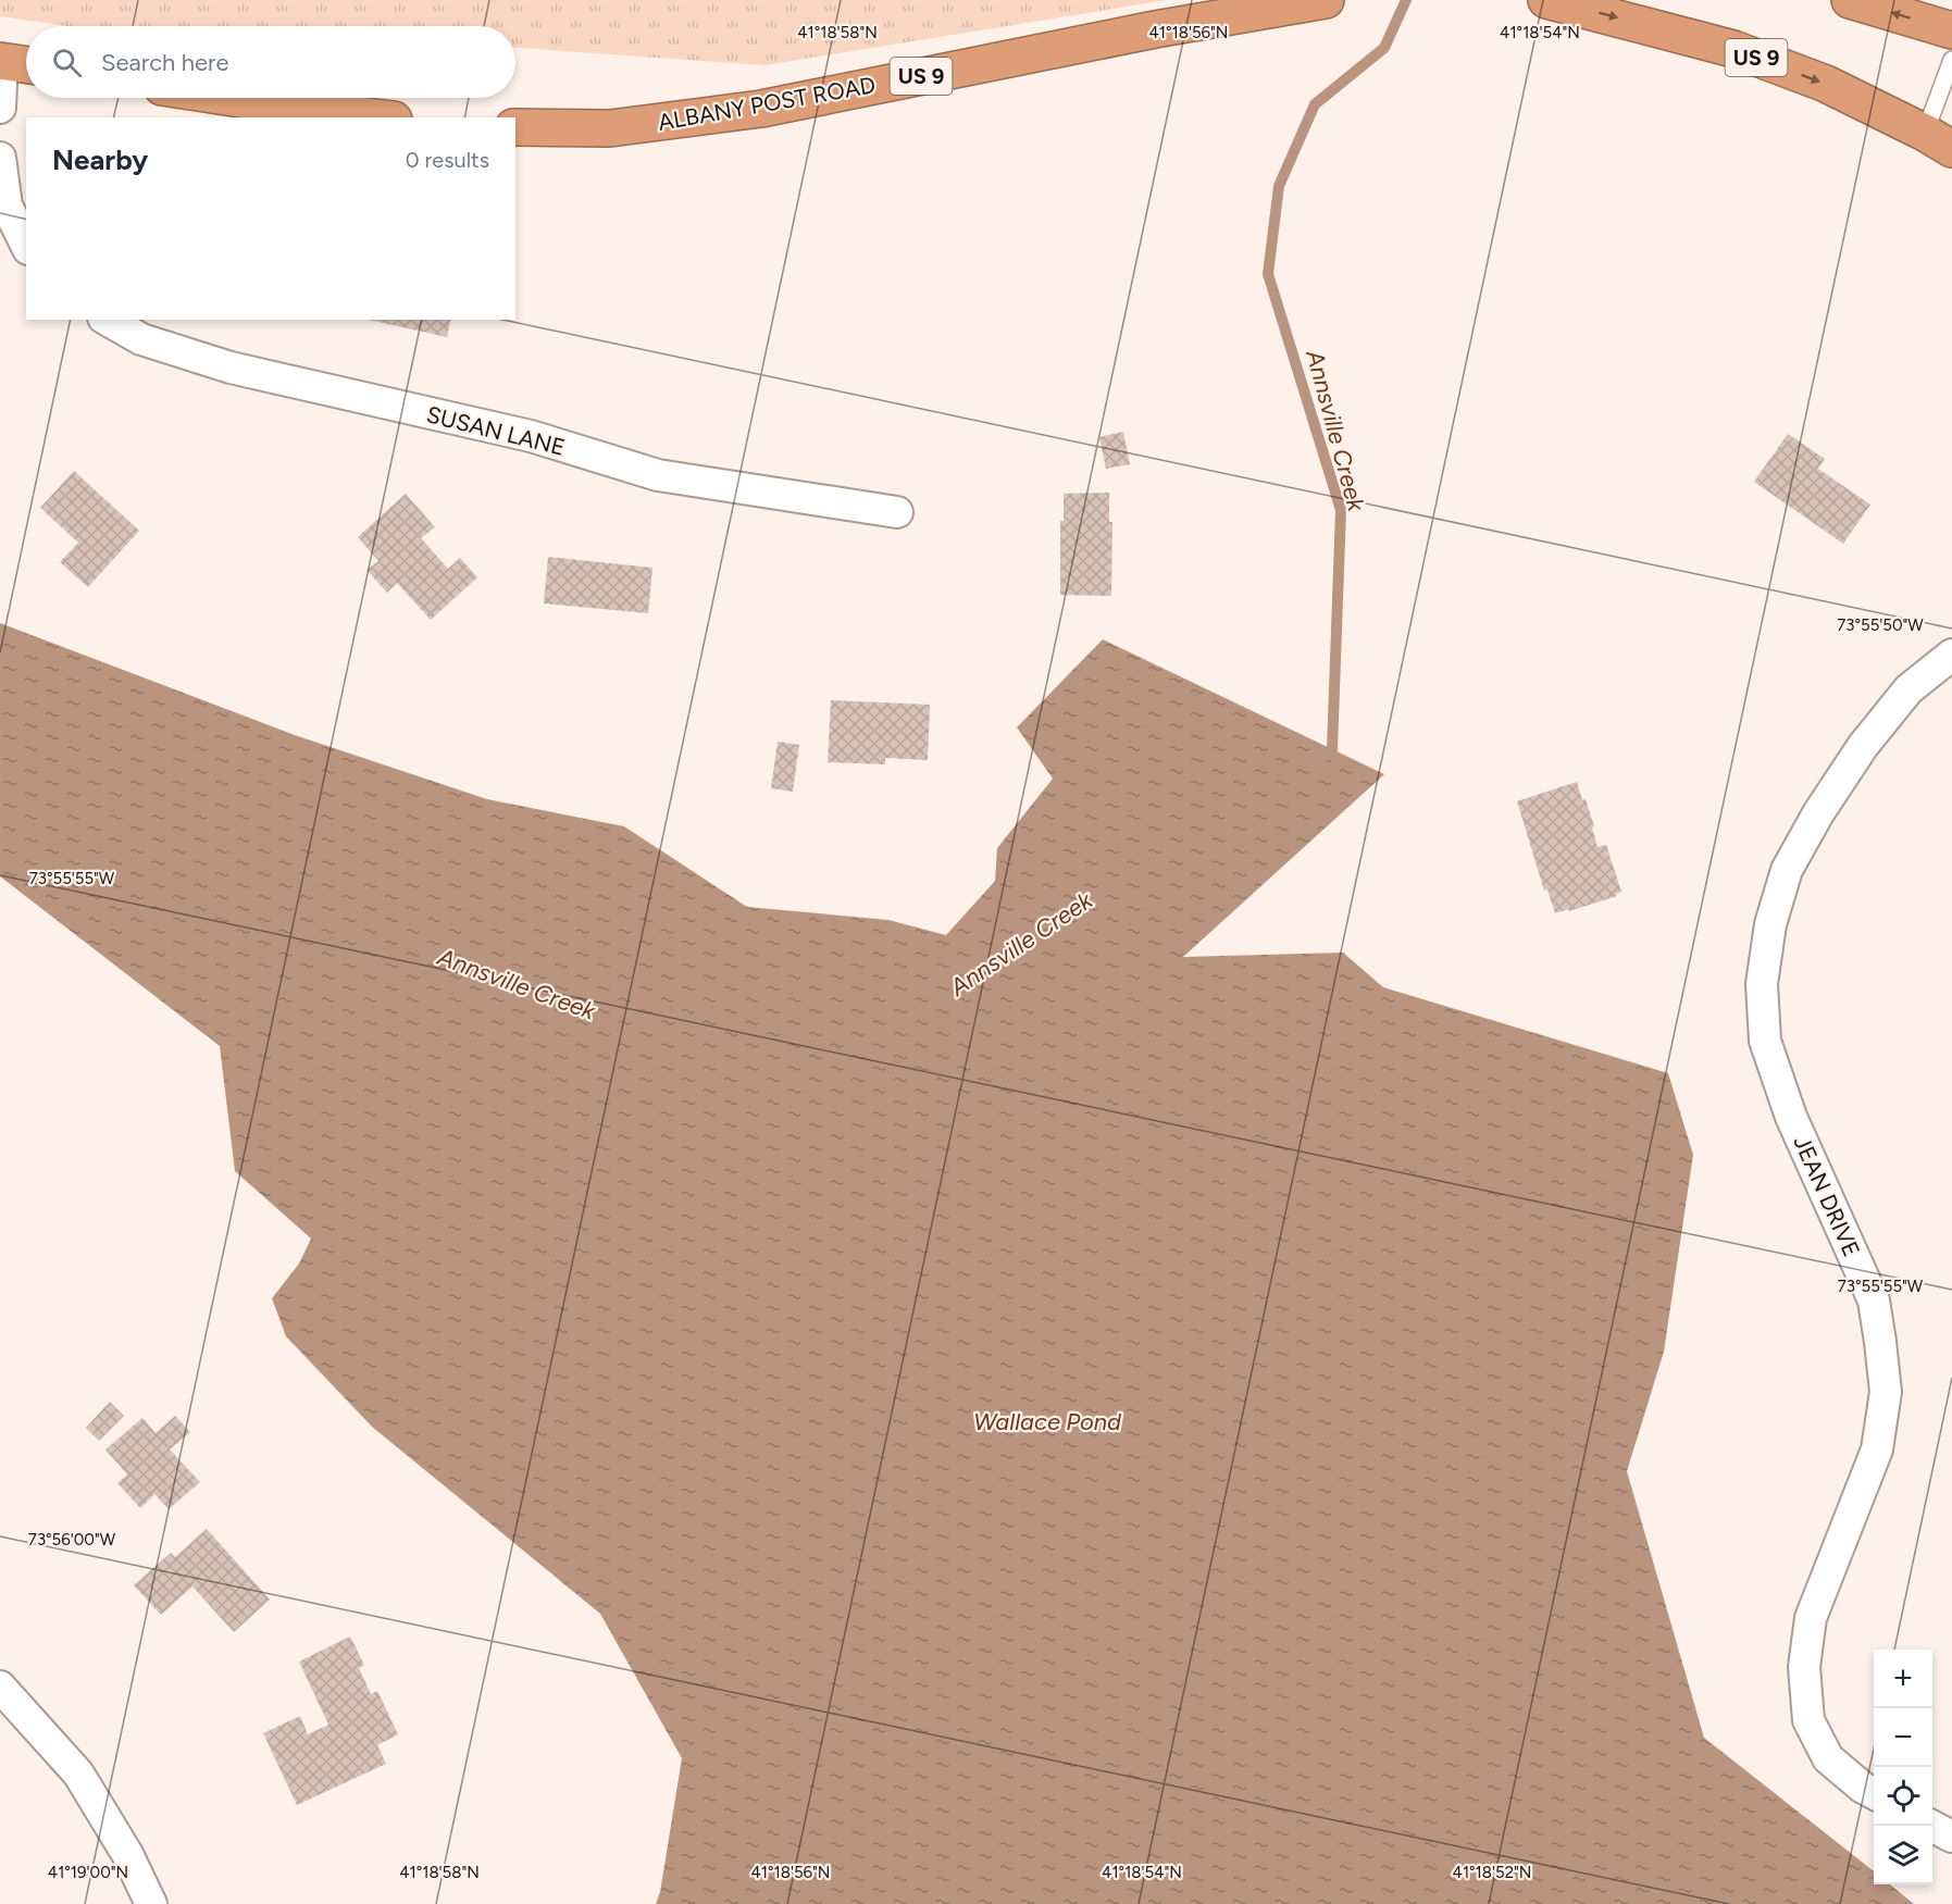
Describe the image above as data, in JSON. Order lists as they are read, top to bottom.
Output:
{
  "streets": {
    "highway": ["US 9", "ALBANY POST ROAD"],
    "street": ["SUSAN LANE", "JEAN DRIVE"]
  },
  "water": ["Annsville Creek", "Wallace Pond"],
  "page": {
    "search": "Search here",
    "heading": ["Nearby", "0 results"],
    "map_buttons": ["+", "−"]
  },
  "coordinates": [
    "41°18'58\"N",
    "41°18'56\"N",
    "41°18'54\"N",
    "73°55'50\"W",
    "73°55'55\"W",
    "73°56'00\"W",
    "41°19'00\"N",
    "41°18'52\"N"
  ]
}
